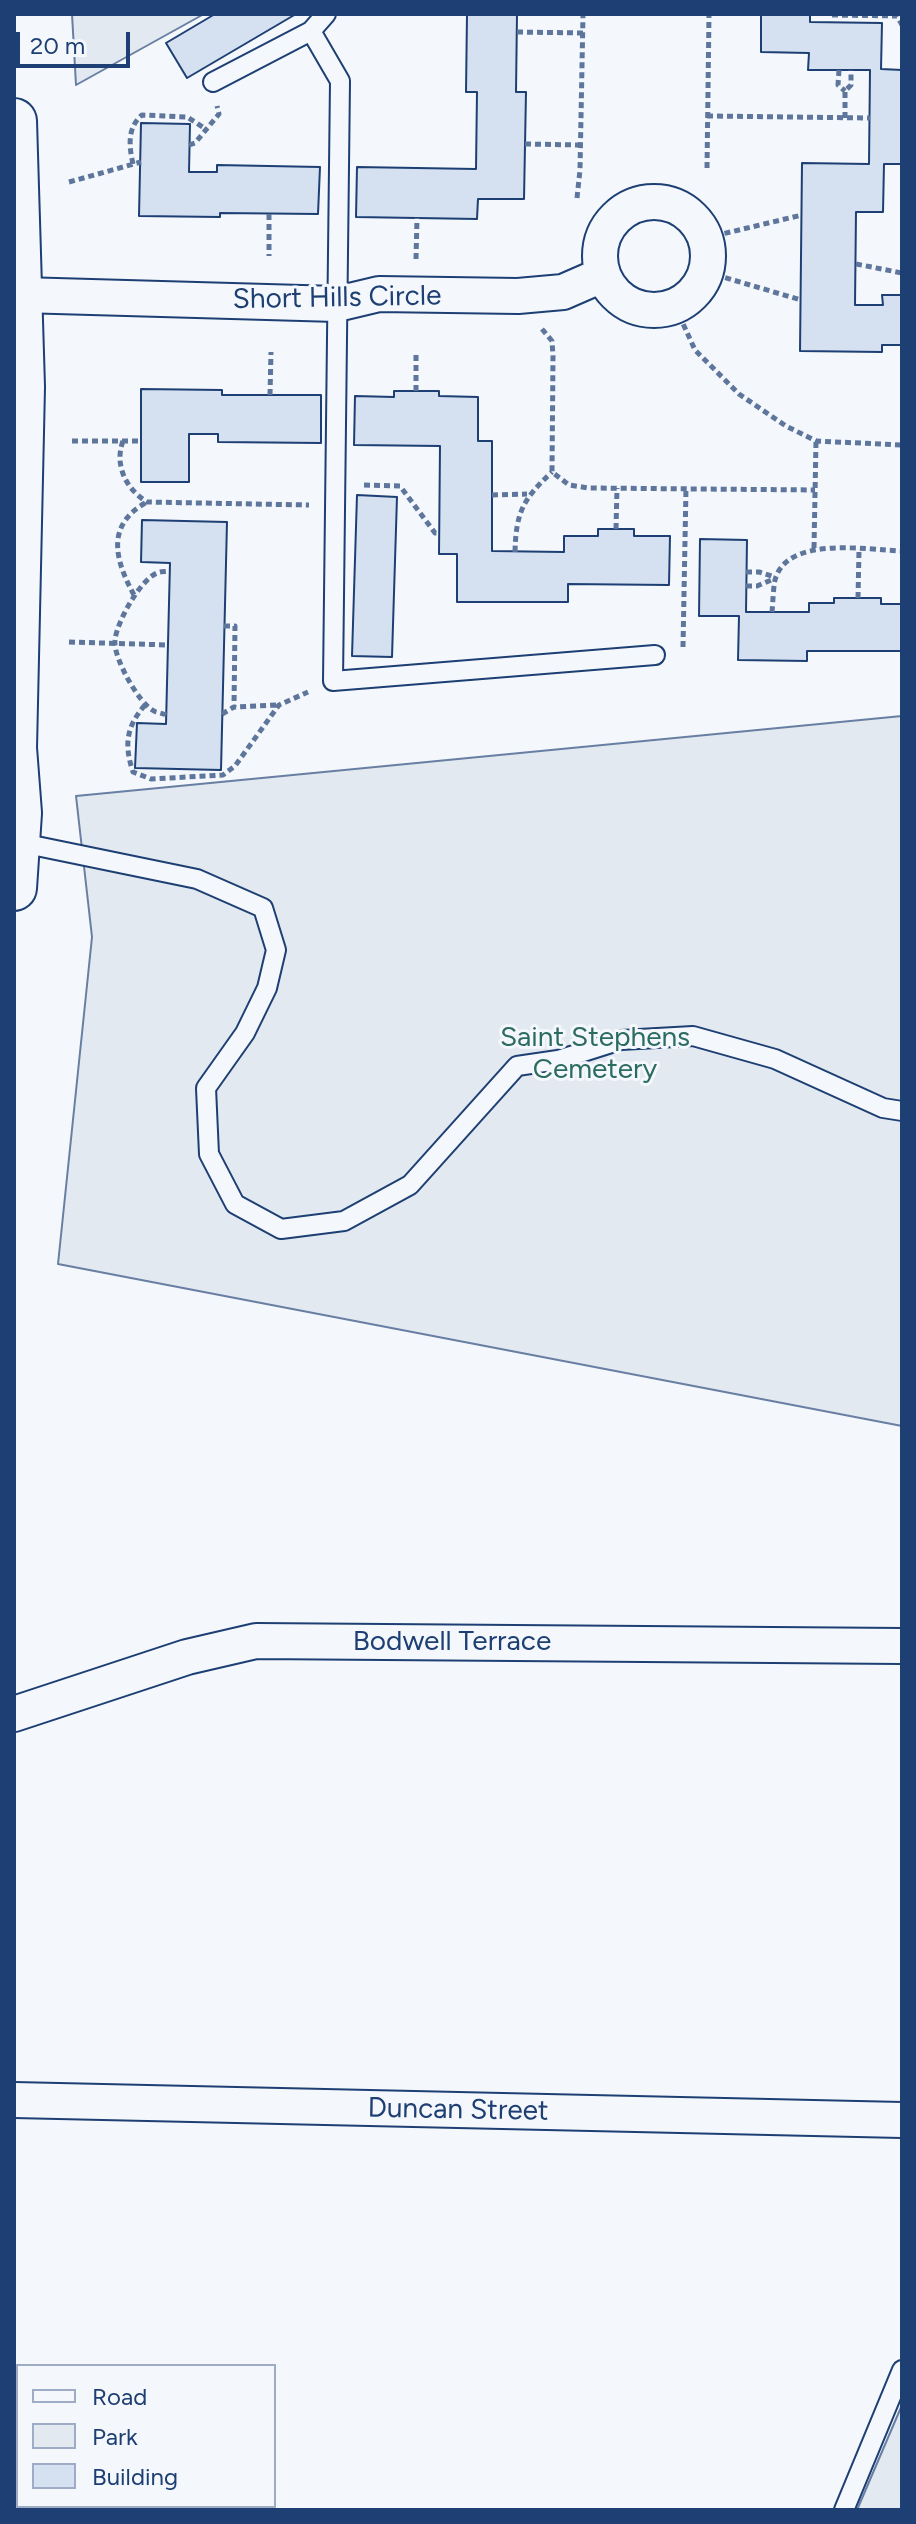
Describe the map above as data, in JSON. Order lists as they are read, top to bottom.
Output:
{
  "streets": {
    "street": ["Short Hills Circle", "Bodwell Terrace", "Duncan Street"]
  },
  "parks": ["Saint Stephens Cemetery"],
  "legend": ["Road", "Park", "Building"],
  "scale_bar": "20 m"
}
